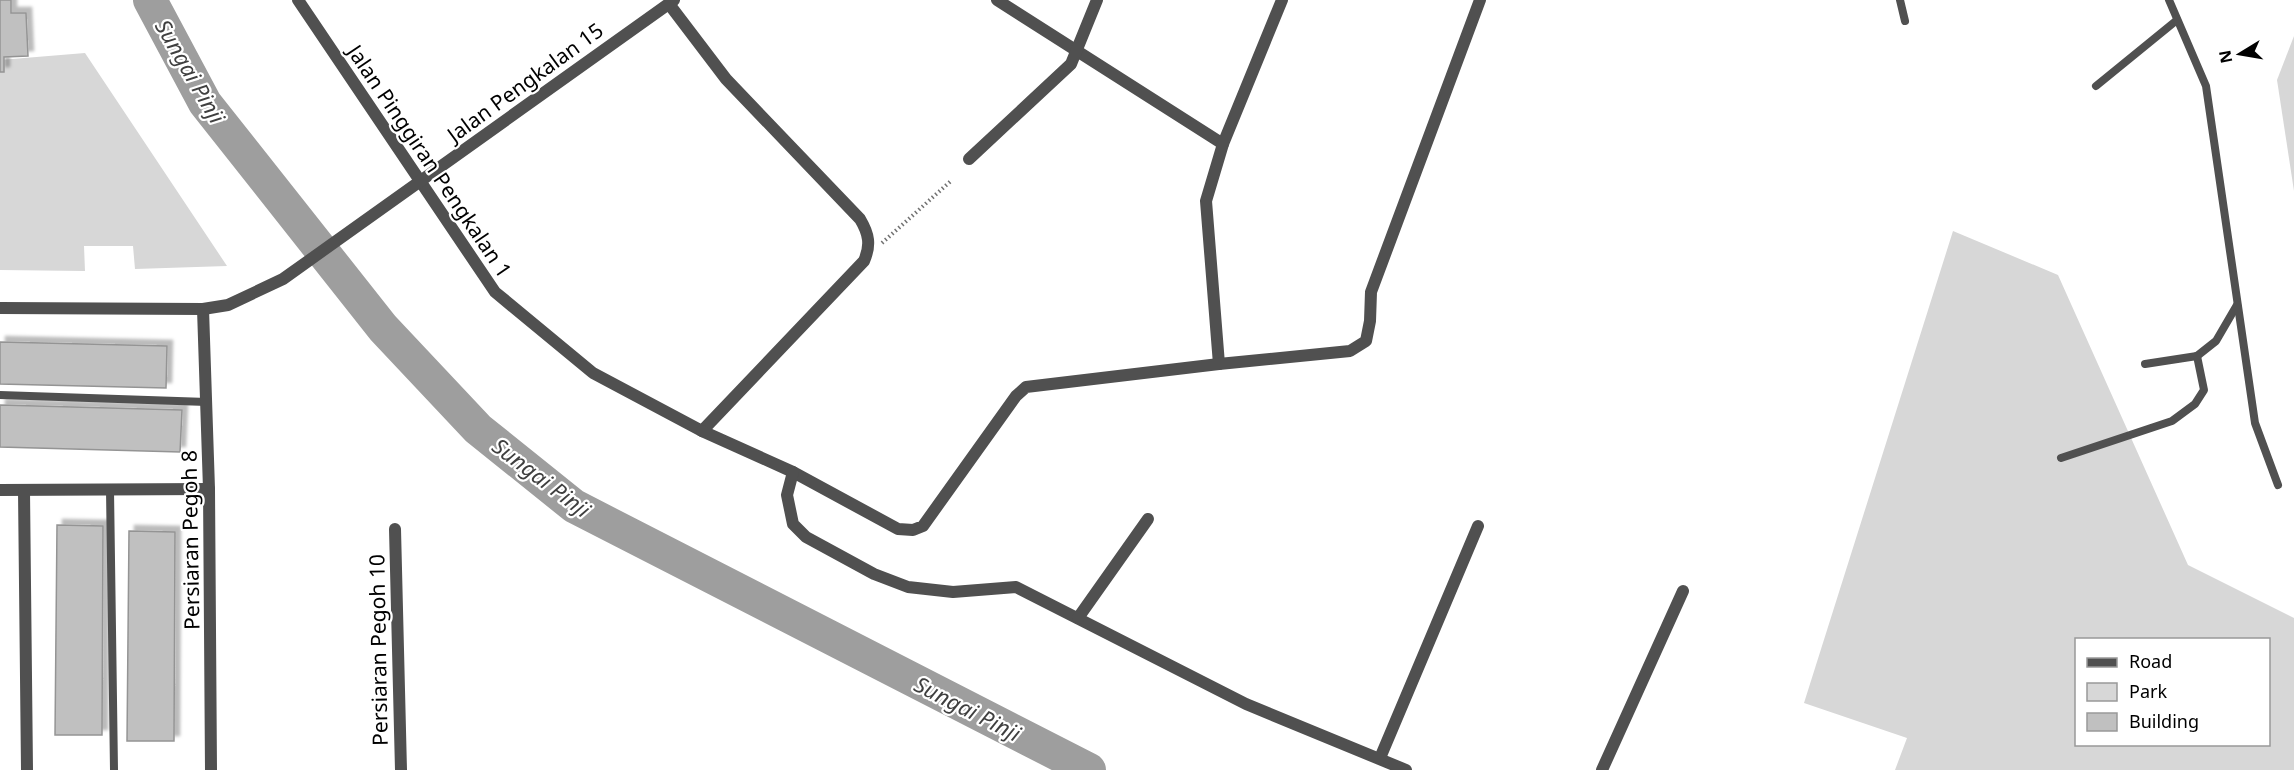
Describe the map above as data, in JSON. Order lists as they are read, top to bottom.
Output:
{
  "streets": {
    "street": [
      "Jalan Pengkalan 15",
      "Jalan Pinggiran Pengkalan 1",
      "Persiaran Pegoh 8",
      "Persiaran Pegoh 10"
    ]
  },
  "crossings": [
    ["Jalan Pengkalan 15", "Jalan Pinggiran Pengkalan 1"],
    ["Jalan Pengkalan 15", "Persiaran Pegoh 8"]
  ],
  "water": ["Sungai Pinji"],
  "legend": ["Road", "Park", "Building"],
  "north": "left"
}
